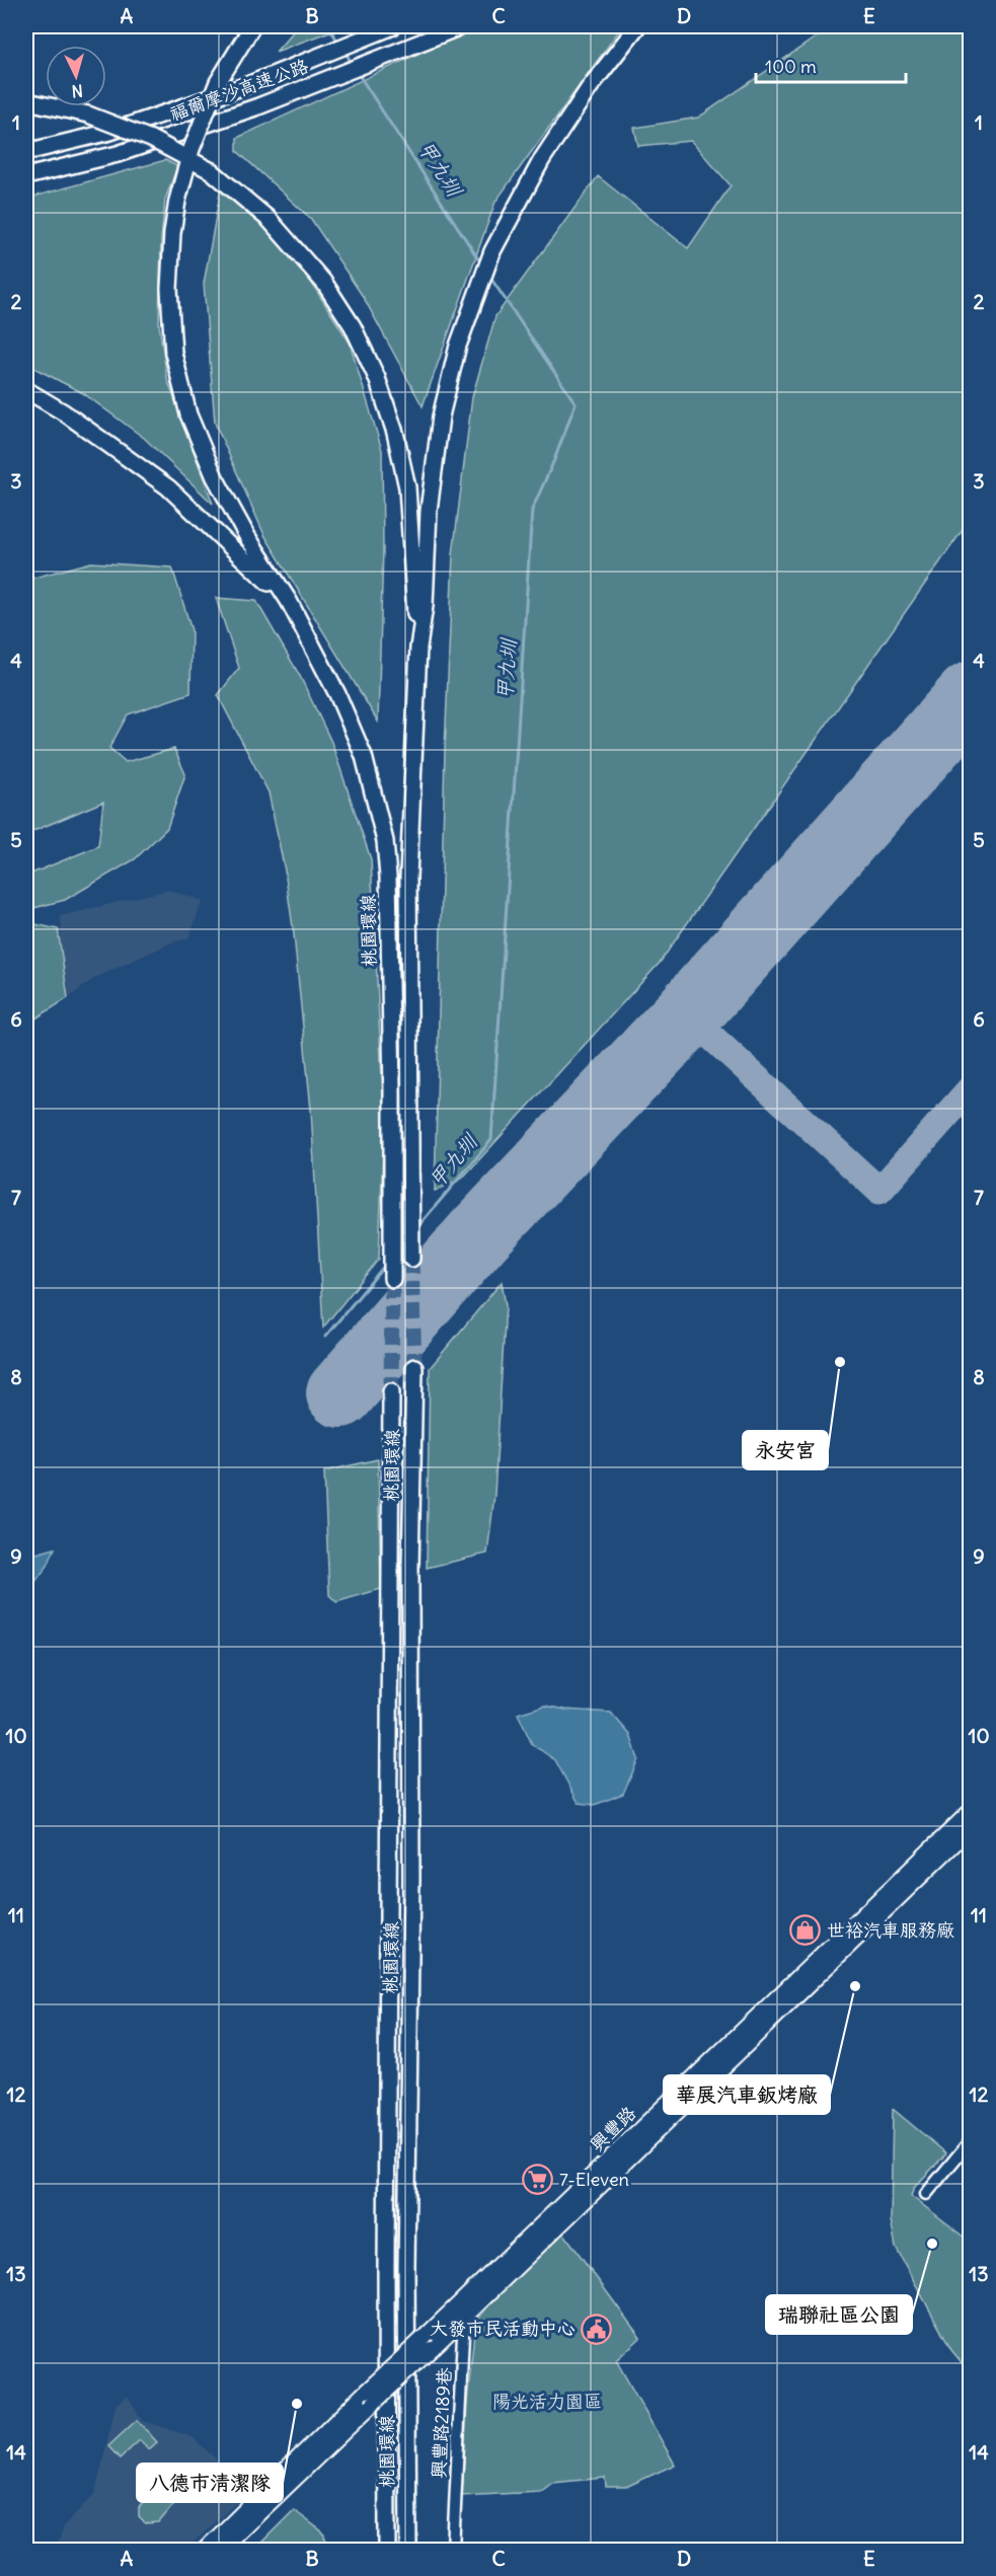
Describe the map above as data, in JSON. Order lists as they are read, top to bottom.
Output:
{
  "streets": {
    "highway": ["福爾摩沙高速公路", "桃園環線"],
    "main road": ["興豐路"],
    "street": ["興豐路2189巷"]
  },
  "crossings": [
    ["興豐路", "興豐路2189巷"]
  ],
  "water": ["甲九圳"],
  "parks": ["陽光活力園區"],
  "places": {
    "other": [
      "永安宮",
      "華展汽車鈑烤廠",
      "瑞聯社區公園",
      "八德市清潔隊"
    ],
    "shop": ["世裕汽車服務廠"],
    "supermarket": ["7-Eleven"],
    "public building": ["大發市民活動中心"]
  },
  "scale_bar": "100 m",
  "north": "bottom",
  "grid": {
    "columns": [
      "A",
      "B",
      "C",
      "D",
      "E"
    ],
    "rows": [
      "1",
      "2",
      "3",
      "4",
      "5",
      "6",
      "7",
      "8",
      "9",
      "10",
      "11",
      "12",
      "13",
      "14"
    ]
  }
}
